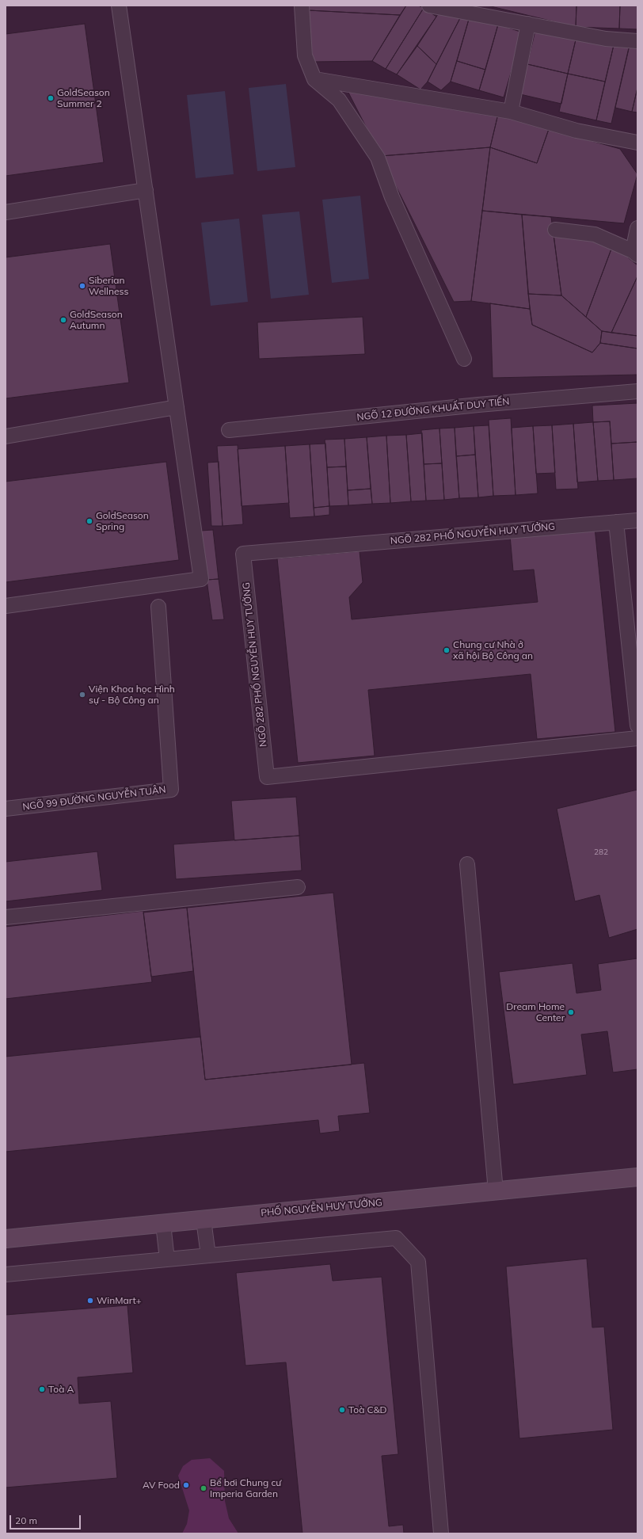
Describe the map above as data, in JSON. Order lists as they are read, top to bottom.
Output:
{
  "streets": {
    "street": ["PHỐ NGUYỄN HUY TƯỞNG"],
    "lane": ["NGÕ 12 ĐƯỜNG KHUẤT DUY TIẾN", "NGÕ 282 PHỐ NGUYỄN HUY TƯỞNG", "NGÕ 99 ĐƯỜNG NGUYỄN TUÂN"]
  },
  "places": [
    "GoldSeason Summer 2",
    "Siberian Wellness",
    "GoldSeason Autumn",
    "GoldSeason Spring",
    "Chung cư Nhà ở xã hội Bộ Công an",
    "Viện Khoa học Hình sự - Bộ Công an",
    "Dream Home Center",
    "WinMart+",
    "Toà A",
    "Toà C&D",
    "AV Food",
    "Bể bơi Chung cư Imperia Garden"
  ],
  "house_numbers": ["282"],
  "scale_bar": "20 m"
}
